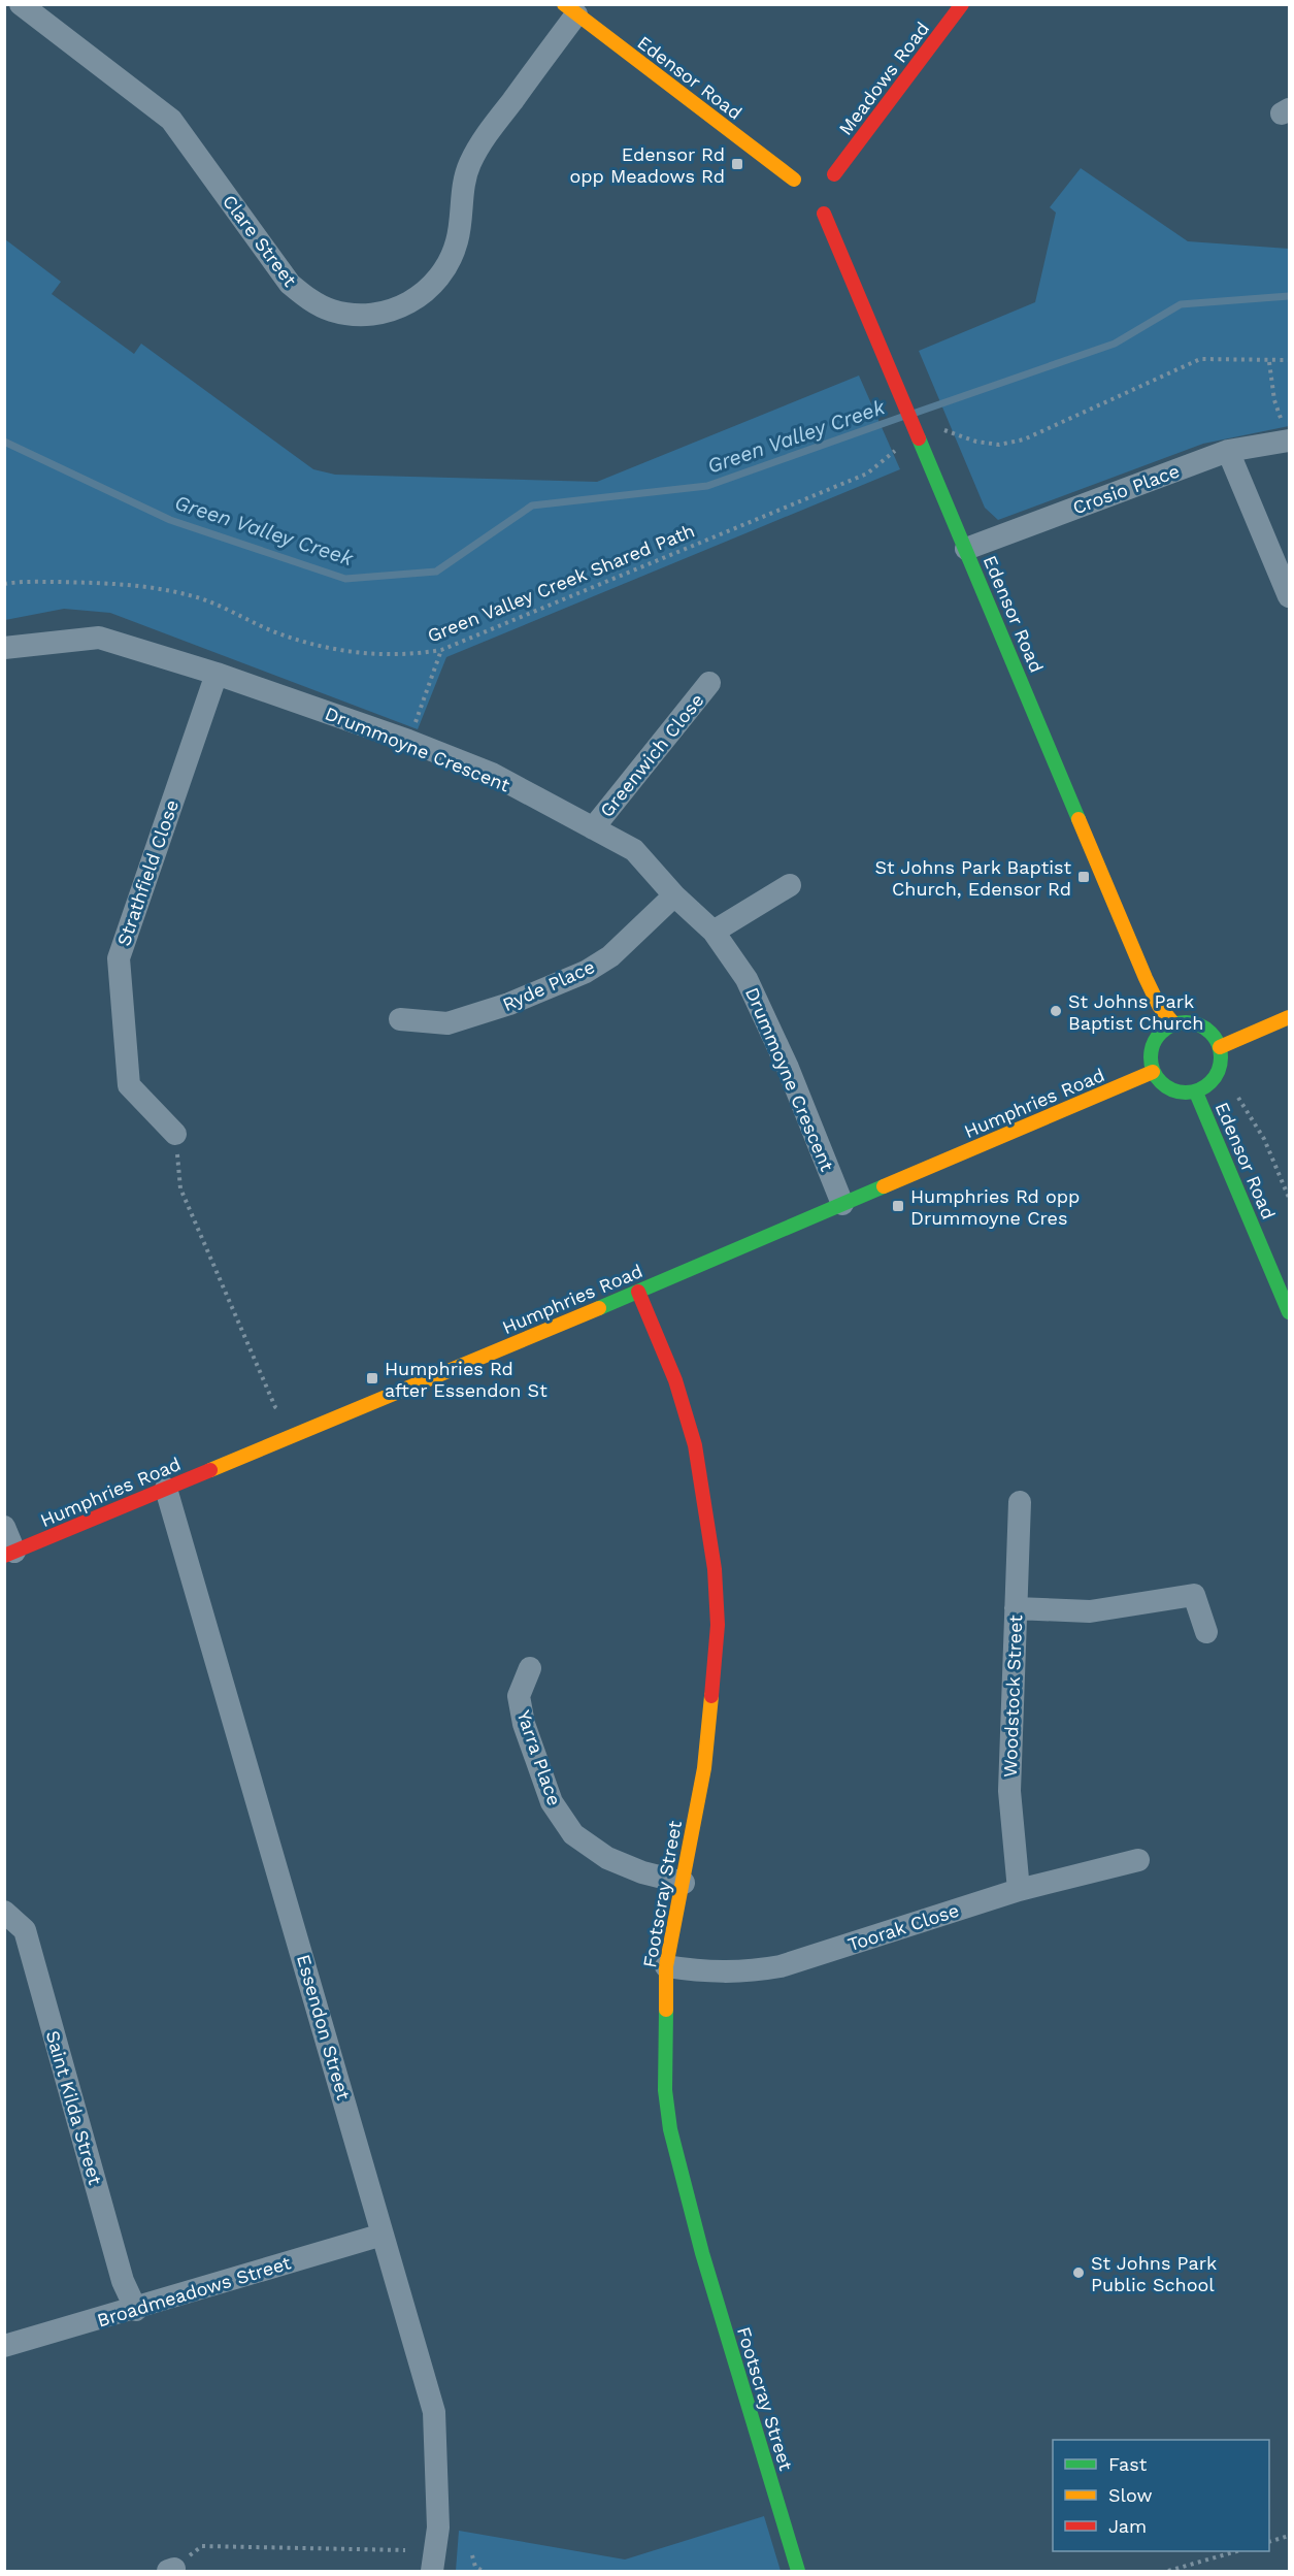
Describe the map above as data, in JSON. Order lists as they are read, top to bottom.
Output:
{
  "streets": {
    "main road": [
      "Edensor Road",
      "Meadows Road",
      "Humphries Road",
      "Footscray Street"
    ],
    "street": [
      "Clare Street",
      "Crosio Place",
      "Drummoyne Crescent",
      "Greenwich Close",
      "Strathfield Close",
      "Ryde Place",
      "Woodstock Street",
      "Yarra Place",
      "Toorak Close",
      "Essendon Street",
      "Saint Kilda Street",
      "Broadmeadows Street"
    ],
    "path": ["Green Valley Creek Shared Path"]
  },
  "crossings": [
    ["Edensor Road", "Clare Street"],
    ["Edensor Road", "Crosio Place"],
    ["Edensor Road", "Humphries Road"],
    ["Drummoyne Crescent", "Greenwich Close"],
    ["Drummoyne Crescent", "Strathfield Close"],
    ["Drummoyne Crescent", "Ryde Place"],
    ["Drummoyne Crescent", "Humphries Road"],
    ["Humphries Road", "Footscray Street"],
    ["Humphries Road", "Essendon Street"],
    ["Woodstock Street", "Toorak Close"],
    ["Yarra Place", "Footscray Street"],
    ["Footscray Street", "Toorak Close"],
    ["Essendon Street", "Broadmeadows Street"],
    ["Saint Kilda Street", "Broadmeadows Street"]
  ],
  "water": ["Green Valley Creek"],
  "places": {
    "transit": [
      "Edensor Rd opp Meadows Rd",
      "St Johns Park Baptist Church, Edensor Rd",
      "Humphries Rd opp Drummoyne Cres",
      "Humphries Rd after Essendon St"
    ],
    "other": ["St Johns Park Baptist Church", "St Johns Park Public School"]
  },
  "legend": ["Fast", "Slow", "Jam"]
}
